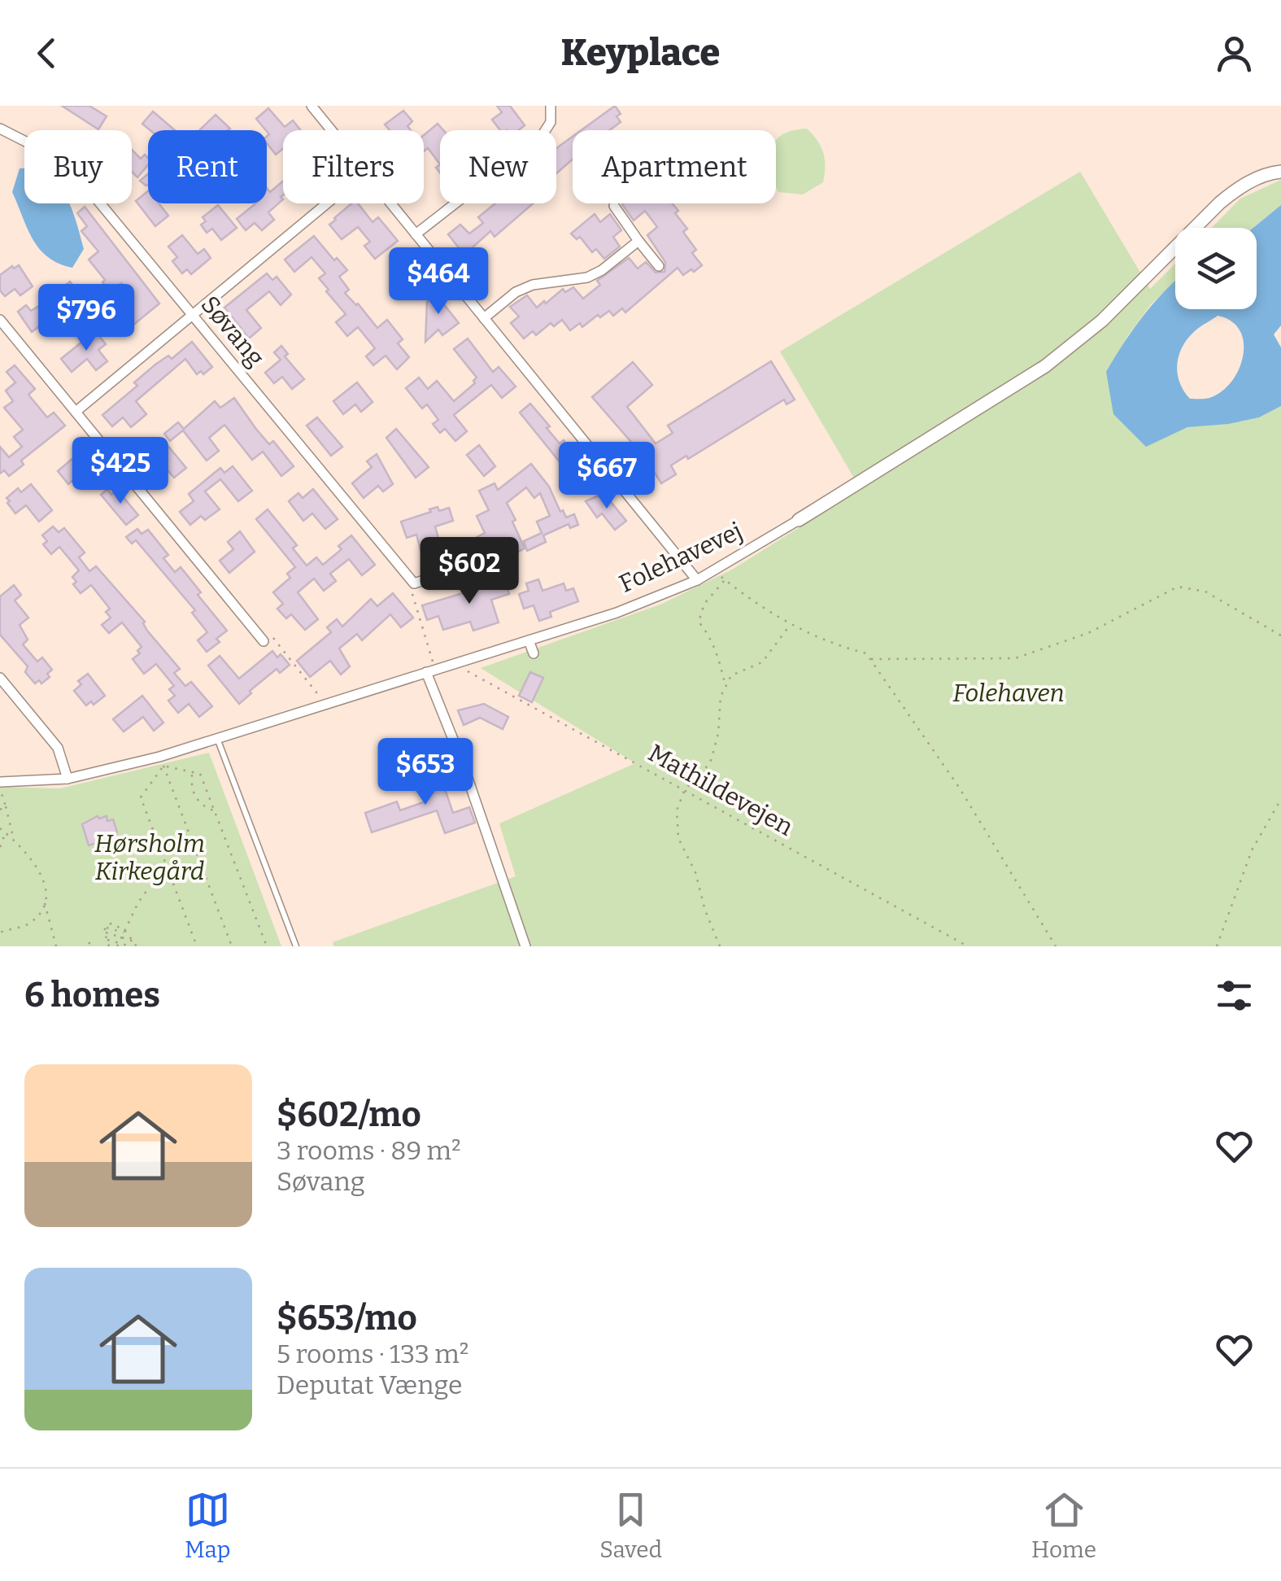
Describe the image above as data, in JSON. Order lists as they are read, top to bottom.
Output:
{
  "streets": {
    "street": ["Søvang", "Folehavevej"],
    "path": ["Mathildevejen"]
  },
  "crossings": [
    ["Folehavevej", "Mathildevejen"]
  ],
  "parks": ["Folehaven", "Hørsholm Kirkegård"],
  "page": {
    "header": "Keyplace",
    "chip": [
      "Buy",
      "Rent",
      "Filters",
      "New",
      "Apartment"
    ],
    "price": [
      "$464",
      "$796",
      "$425",
      "$667",
      "$602",
      "$653"
    ],
    "heading": "6 homes",
    "list": [
      {
        "name": "$602/mo",
        "note": "3 rooms · 89 m² · Søvang"
      },
      {
        "name": "$653/mo",
        "note": "5 rooms · 133 m² · Deputat Vænge"
      }
    ],
    "tabs": ["Map", "Saved", "Home"]
  }
}
